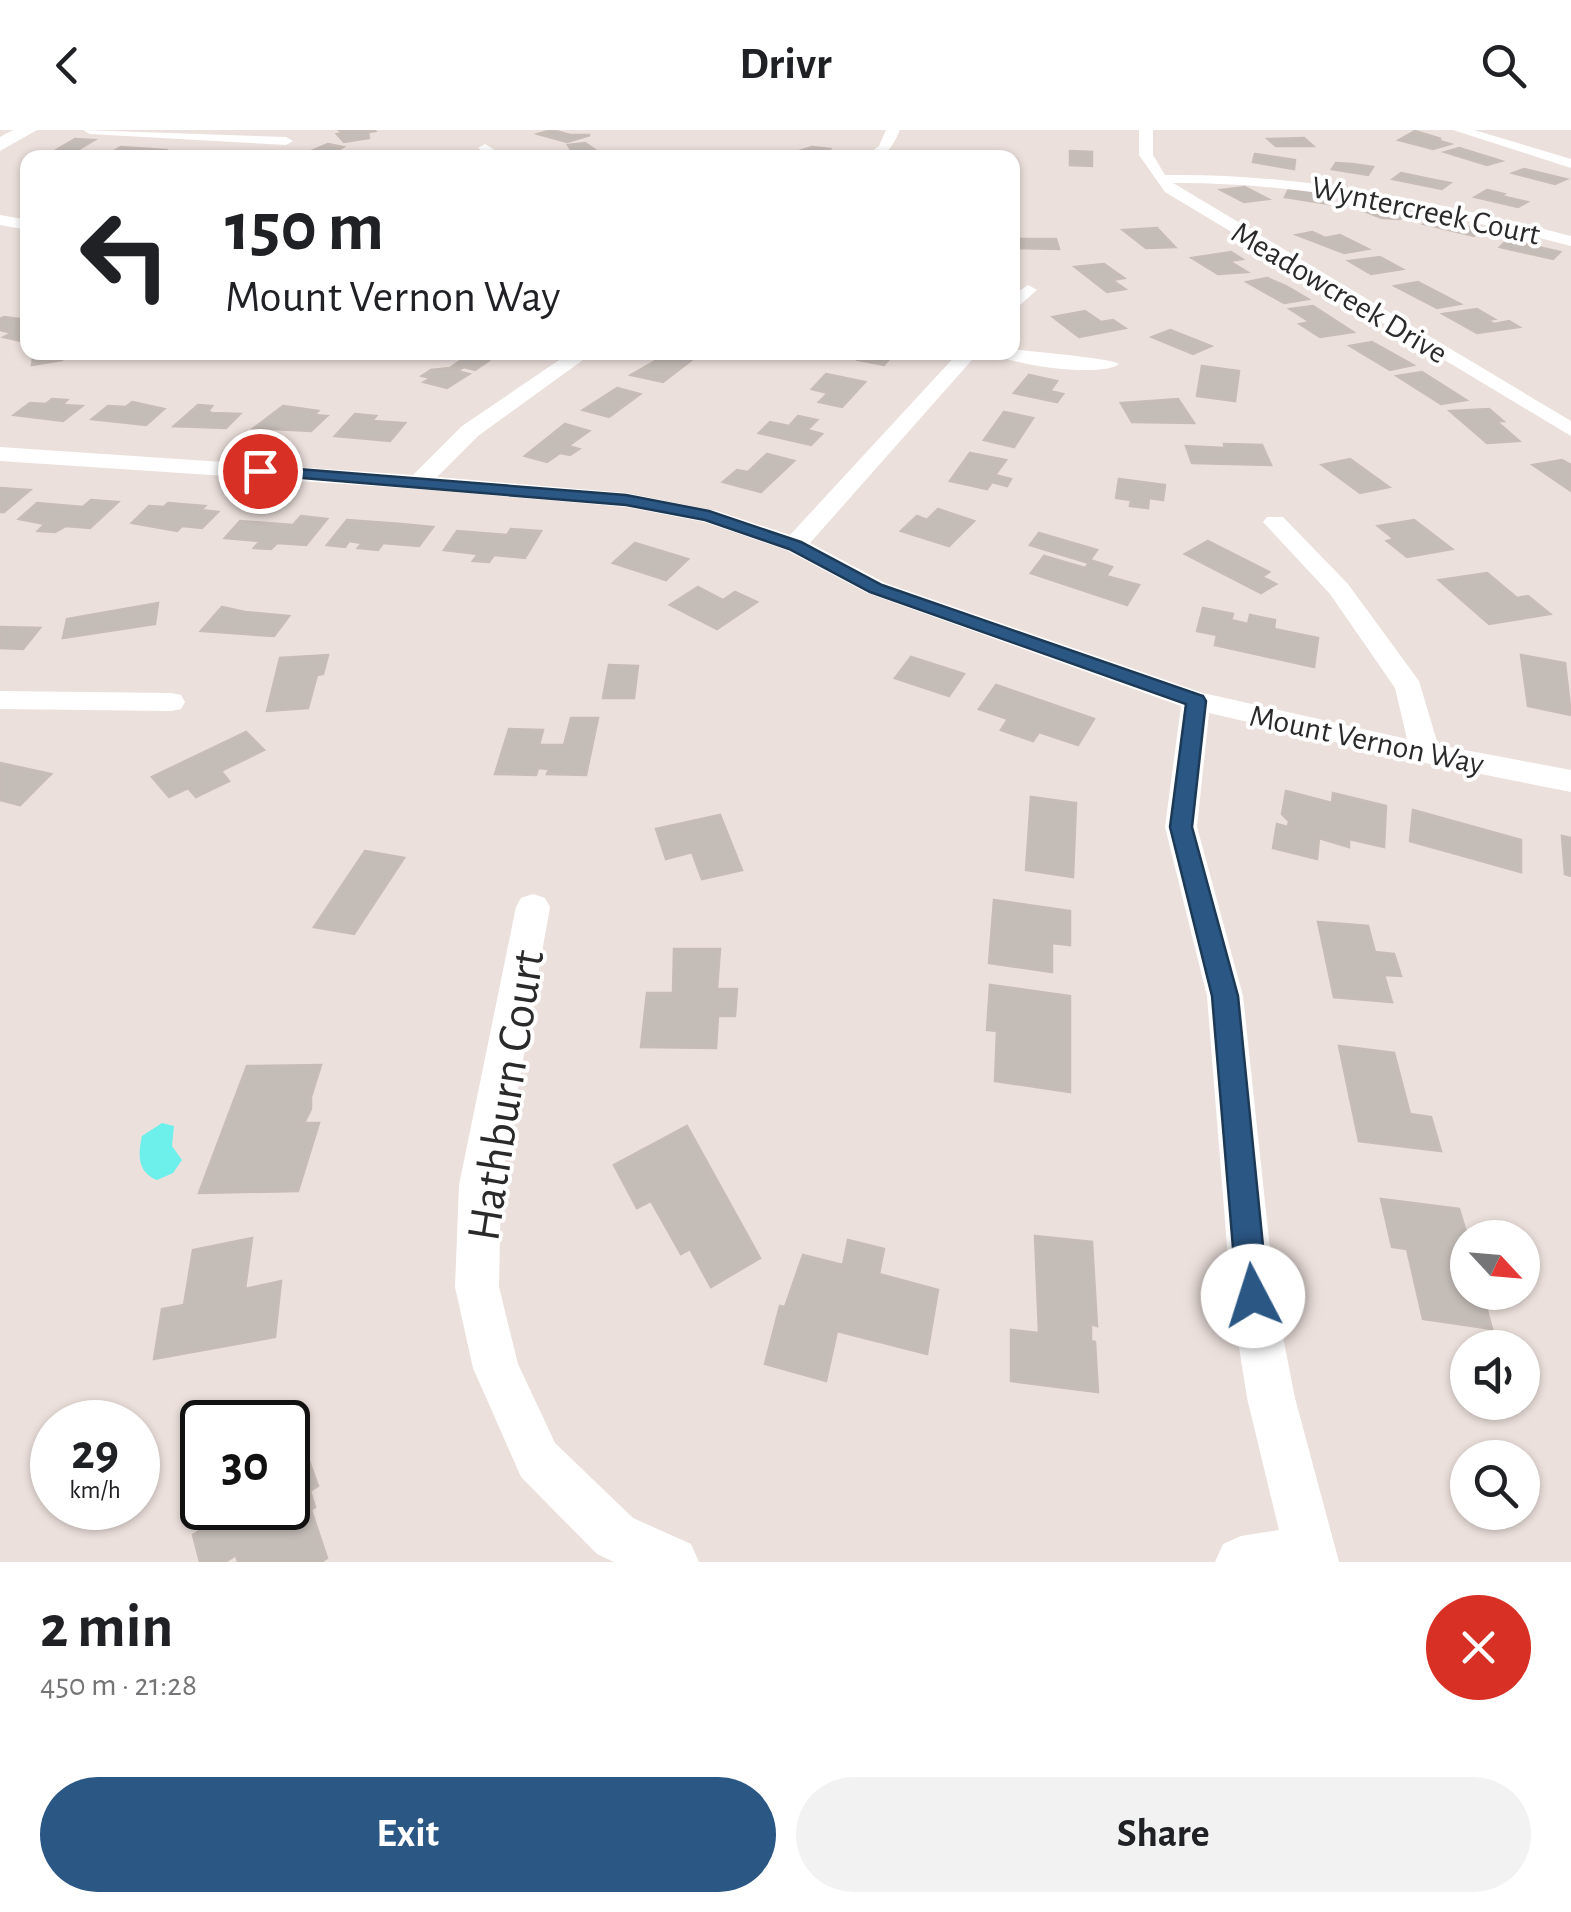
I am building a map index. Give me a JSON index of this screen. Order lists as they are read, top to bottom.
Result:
{
  "streets": {
    "street": [
      "Wyntercreek Court",
      "Meadowcreek Drive",
      "Mount Vernon Way",
      "Hathburn Court"
    ]
  },
  "crossings": [
    ["Wyntercreek Court", "Meadowcreek Drive"]
  ],
  "north": "bottom right",
  "page": {
    "header": "Drivr",
    "turn": ["150 m", "Mount Vernon Way"],
    "speed": "29 km/h",
    "limit": "30",
    "heading": ["2 min", "450 m · 21:28"],
    "buttons": ["Exit", "Share"]
  }
}
